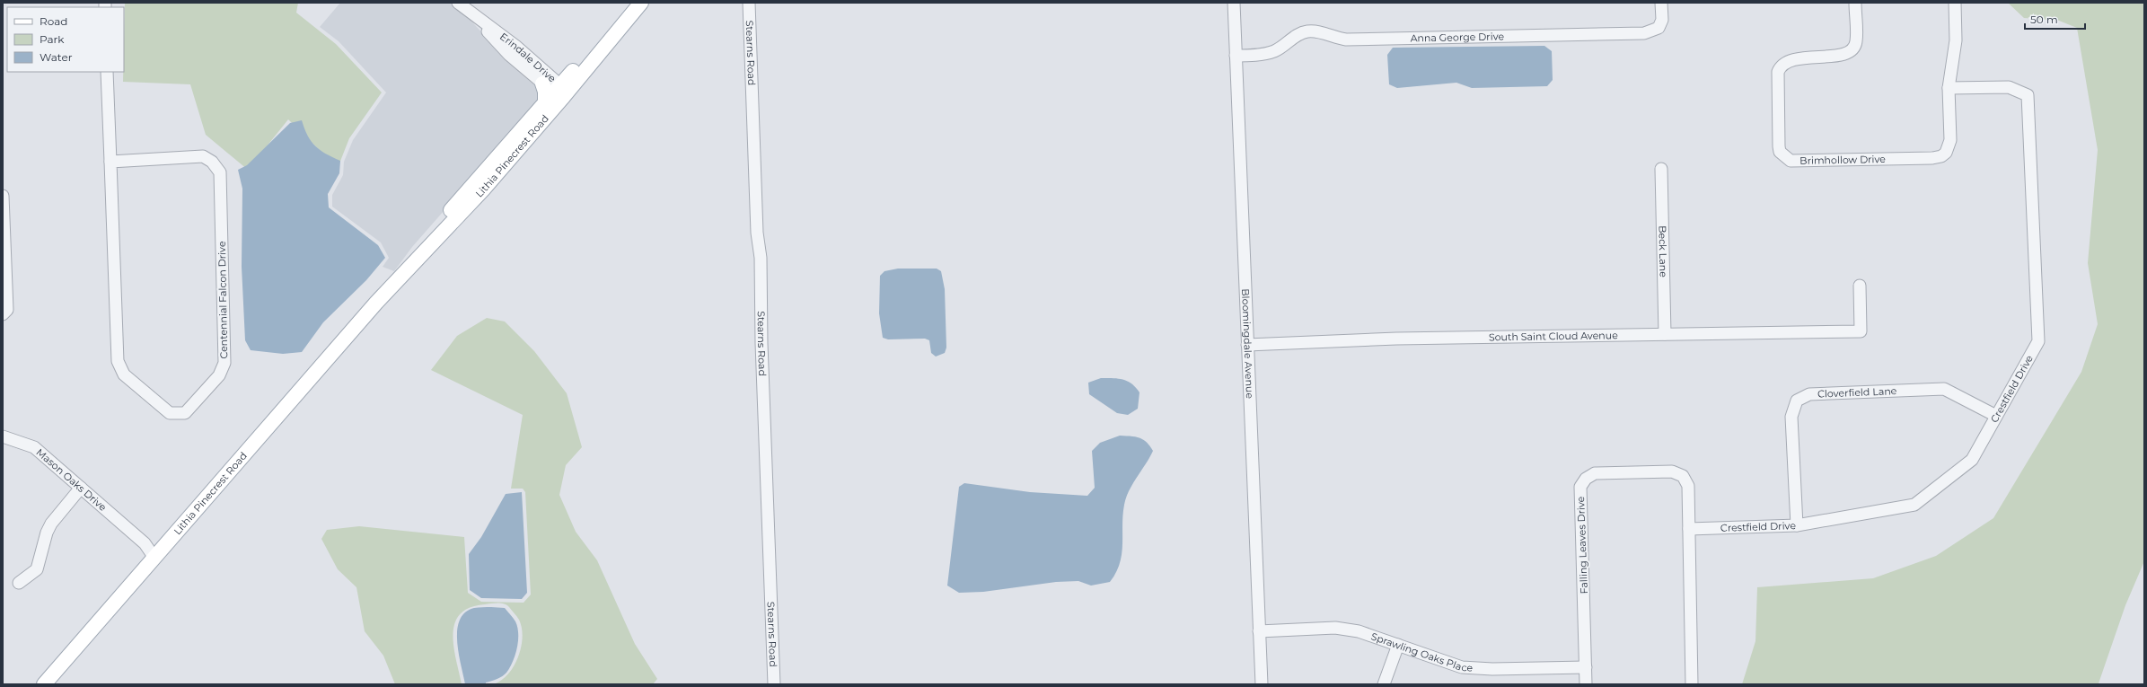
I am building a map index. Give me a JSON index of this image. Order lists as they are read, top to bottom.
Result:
{
  "streets": {
    "main road": ["Lithia Pinecrest Road"],
    "street": [
      "Anna George Drive",
      "Stearns Road",
      "Erindale Drive",
      "Brimhollow Drive",
      "Beck Lane",
      "Centennial Falcon Drive",
      "South Saint Cloud Avenue",
      "Bloomingdale Avenue",
      "Crestfield Drive",
      "Cloverfield Lane",
      "Mason Oaks Drive",
      "Falling Leaves Drive",
      "Sprawling Oaks Place"
    ]
  },
  "crossings": [
    ["Anna George Drive", "Bloomingdale Avenue"],
    ["Erindale Drive", "Lithia Pinecrest Road"],
    ["Lithia Pinecrest Road", "Mason Oaks Drive"],
    ["Brimhollow Drive", "Crestfield Drive"],
    ["Beck Lane", "South Saint Cloud Avenue"],
    ["South Saint Cloud Avenue", "Bloomingdale Avenue"],
    ["Bloomingdale Avenue", "Sprawling Oaks Place"],
    ["Crestfield Drive", "Cloverfield Lane"],
    ["Crestfield Drive", "Falling Leaves Drive"],
    ["Falling Leaves Drive", "Sprawling Oaks Place"]
  ],
  "legend": ["Road", "Park", "Water"],
  "scale_bar": "50 m"
}
